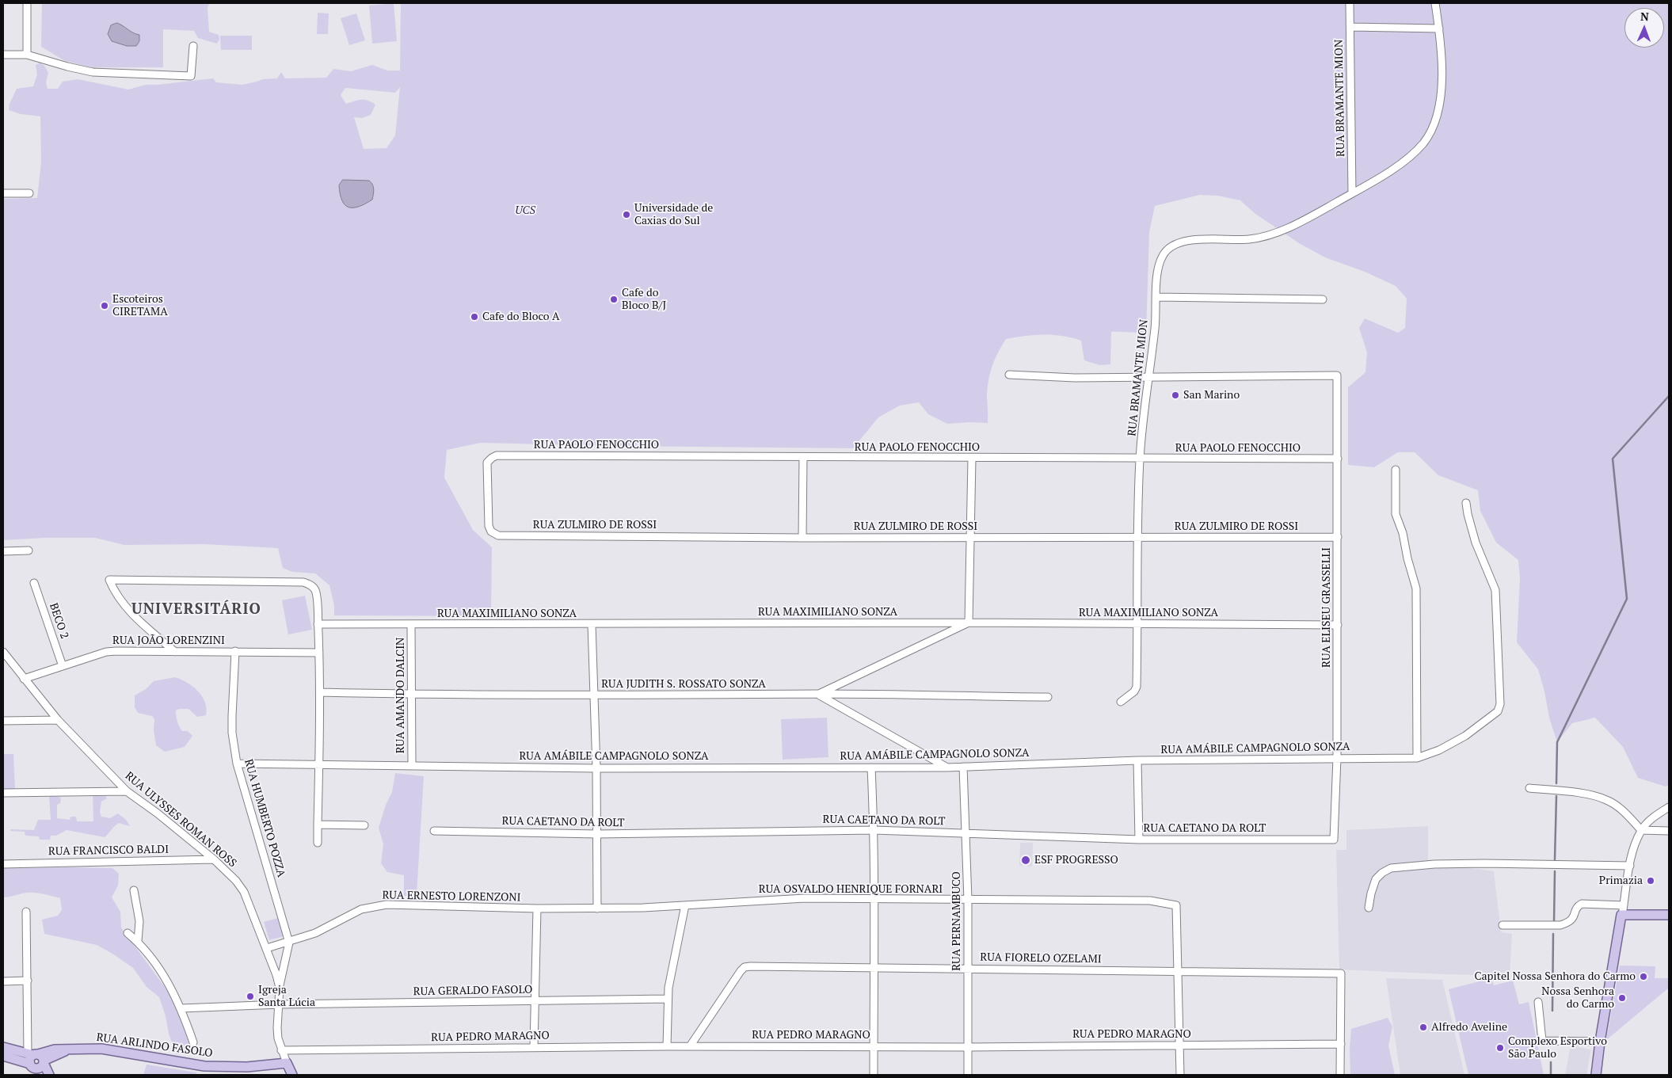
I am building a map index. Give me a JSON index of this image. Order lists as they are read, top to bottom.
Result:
{
  "streets": {
    "main road": ["RUA ARLINDO FASOLO"],
    "street": [
      "RUA BRAMANTE MION",
      "RUA PAOLO FENOCCHIO",
      "RUA ZULMIRO DE ROSSI",
      "RUA ELISEU GRASSELLI",
      "RUA MAXIMILIANO SONZA",
      "BECO 2",
      "RUA JOÃO LORENZINI",
      "RUA JUDITH S. ROSSATO SONZA",
      "RUA AMANDO DALCIN",
      "RUA AMÁBILE CAMPAGNOLO SONZA",
      "RUA HUMBERTO POZZA",
      "RUA ULYSSES ROMAN ROSS",
      "RUA CAETANO DA ROLT",
      "RUA FRANCISCO BALDI",
      "RUA OSVALDO HENRIQUE FORNARI",
      "RUA ERNESTO LORENZONI",
      "RUA PERNAMBUCO",
      "RUA FIORELO OZELAMI",
      "RUA GERALDO FASOLO",
      "RUA PEDRO MARAGNO"
    ]
  },
  "crossings": [
    ["RUA BRAMANTE MION", "RUA PAOLO FENOCCHIO"],
    ["RUA BRAMANTE MION", "RUA ZULMIRO DE ROSSI"],
    ["RUA BRAMANTE MION", "RUA ELISEU GRASSELLI"],
    ["RUA BRAMANTE MION", "RUA MAXIMILIANO SONZA"],
    ["RUA PAOLO FENOCCHIO", "RUA ZULMIRO DE ROSSI"],
    ["RUA PAOLO FENOCCHIO", "RUA ELISEU GRASSELLI"],
    ["RUA ZULMIRO DE ROSSI", "RUA ELISEU GRASSELLI"],
    ["RUA ELISEU GRASSELLI", "RUA MAXIMILIANO SONZA"],
    ["RUA ELISEU GRASSELLI", "RUA AMÁBILE CAMPAGNOLO SONZA"],
    ["RUA ELISEU GRASSELLI", "RUA CAETANO DA ROLT"],
    ["RUA MAXIMILIANO SONZA", "RUA AMANDO DALCIN"],
    ["BECO 2", "RUA JOÃO LORENZINI"],
    ["RUA JOÃO LORENZINI", "RUA HUMBERTO POZZA"],
    ["RUA JOÃO LORENZINI", "RUA ULYSSES ROMAN ROSS"],
    ["RUA JUDITH S. ROSSATO SONZA", "RUA AMANDO DALCIN"],
    ["RUA AMANDO DALCIN", "RUA AMÁBILE CAMPAGNOLO SONZA"],
    ["RUA AMÁBILE CAMPAGNOLO SONZA", "RUA HUMBERTO POZZA"],
    ["RUA AMÁBILE CAMPAGNOLO SONZA", "RUA PERNAMBUCO"],
    ["RUA HUMBERTO POZZA", "RUA ULYSSES ROMAN ROSS"],
    ["RUA HUMBERTO POZZA", "RUA ERNESTO LORENZONI"],
    ["RUA ULYSSES ROMAN ROSS", "RUA FRANCISCO BALDI"],
    ["RUA ULYSSES ROMAN ROSS", "RUA ERNESTO LORENZONI"],
    ["RUA CAETANO DA ROLT", "RUA PERNAMBUCO"],
    ["RUA OSVALDO HENRIQUE FORNARI", "RUA ERNESTO LORENZONI"],
    ["RUA OSVALDO HENRIQUE FORNARI", "RUA PERNAMBUCO"],
    ["RUA OSVALDO HENRIQUE FORNARI", "RUA FIORELO OZELAMI"],
    ["RUA PERNAMBUCO", "RUA FIORELO OZELAMI"],
    ["RUA PERNAMBUCO", "RUA PEDRO MARAGNO"],
    ["RUA FIORELO OZELAMI", "RUA PEDRO MARAGNO"]
  ],
  "districts": ["UNIVERSITÁRIO"],
  "parks": ["UCS"],
  "places": [
    "Universidade de Caxias do Sul",
    "Cafe do Bloco B/J",
    "Escoteiros CIRETAMA",
    "Cafe do Bloco A",
    "San Marino",
    "ESF PROGRESSO",
    "Primazia",
    "Capitel Nossa Senhora do Carmo",
    "Igreja Santa Lúcia",
    "Nossa Senhora do Carmo",
    "Alfredo Aveline",
    "Complexo Esportivo São Paulo"
  ],
  "north": "top"
}
